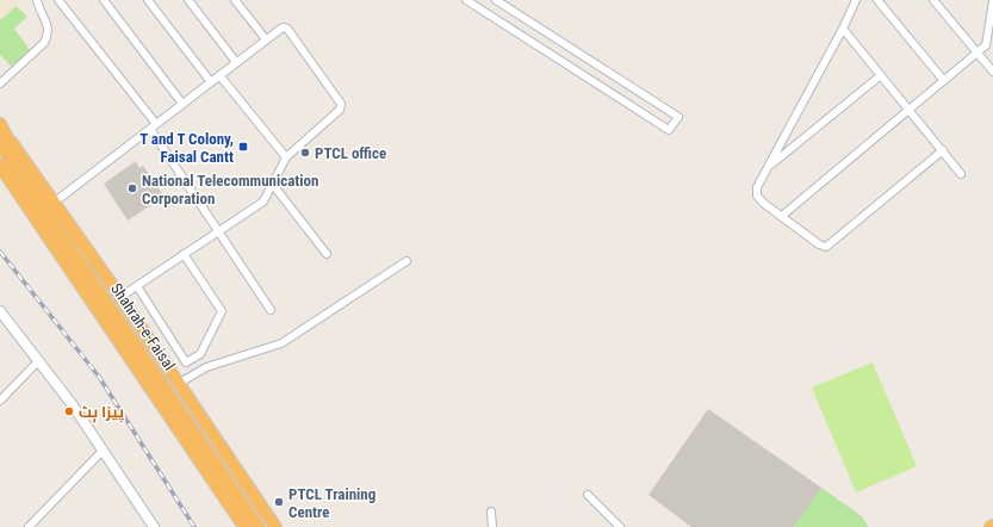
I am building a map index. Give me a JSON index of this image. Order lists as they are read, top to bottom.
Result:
{
  "streets": {
    "highway": ["Shahrah-e-Faisal"]
  },
  "places": {
    "transit": ["T and T Colony, Faisal Cantt"],
    "other": [
      "PTCL office",
      "National Telecommunication Corporation",
      "پیزا ہٹ",
      "PTCL Training Centre"
    ]
  }
}
